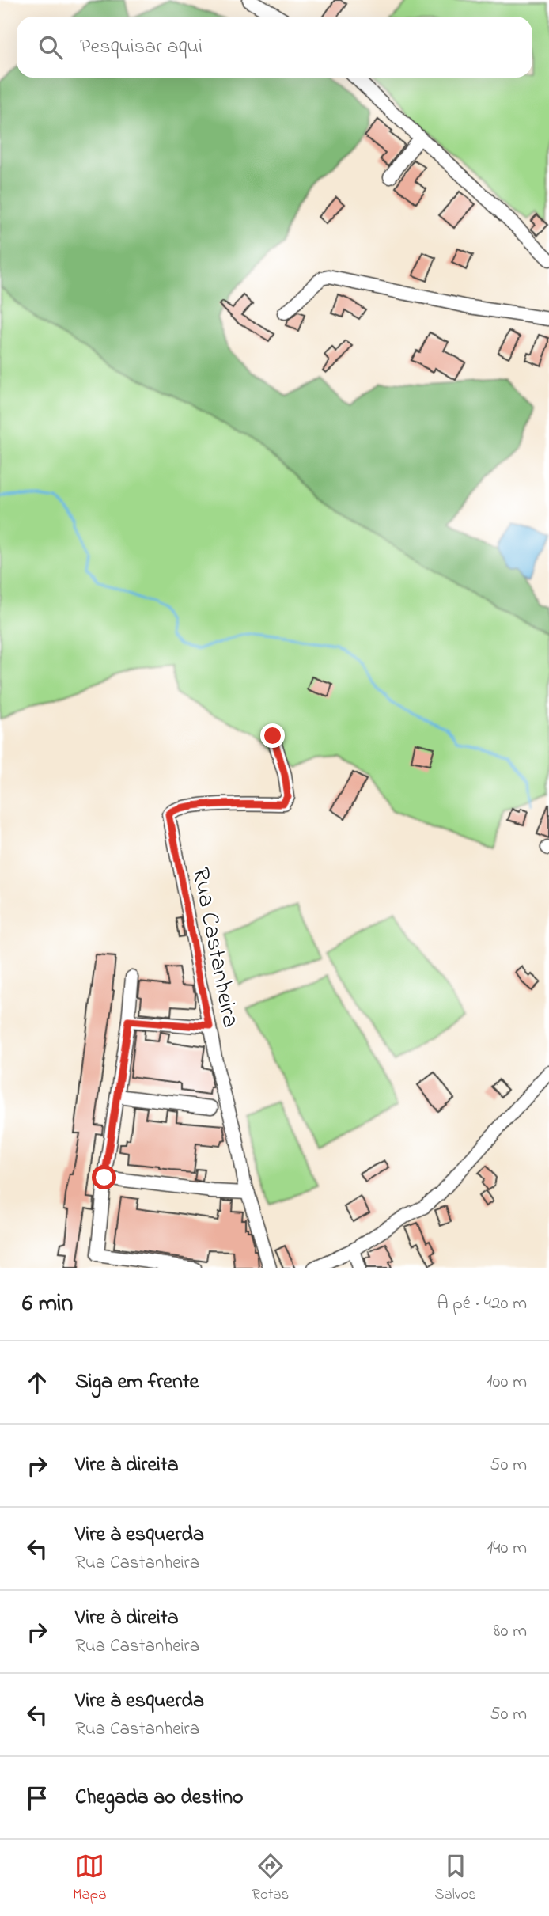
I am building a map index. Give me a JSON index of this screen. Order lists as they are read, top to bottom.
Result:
{
  "streets": {
    "street": ["Rua Castanheira"]
  },
  "page": {
    "search": "Pesquisar aqui",
    "heading": ["6 min", "A pé · 420 m"],
    "list": [
      ["Siga em frente", "100 m"],
      ["Vire à direita", "50 m"],
      ["Vire à esquerda", "Rua Castanheira", "140 m"],
      ["Vire à direita", "Rua Castanheira", "80 m"],
      ["Vire à esquerda", "Rua Castanheira", "50 m"],
      "Chegada ao destino"
    ],
    "nav": ["Mapa", "Rotas", "Salvos"]
  }
}
